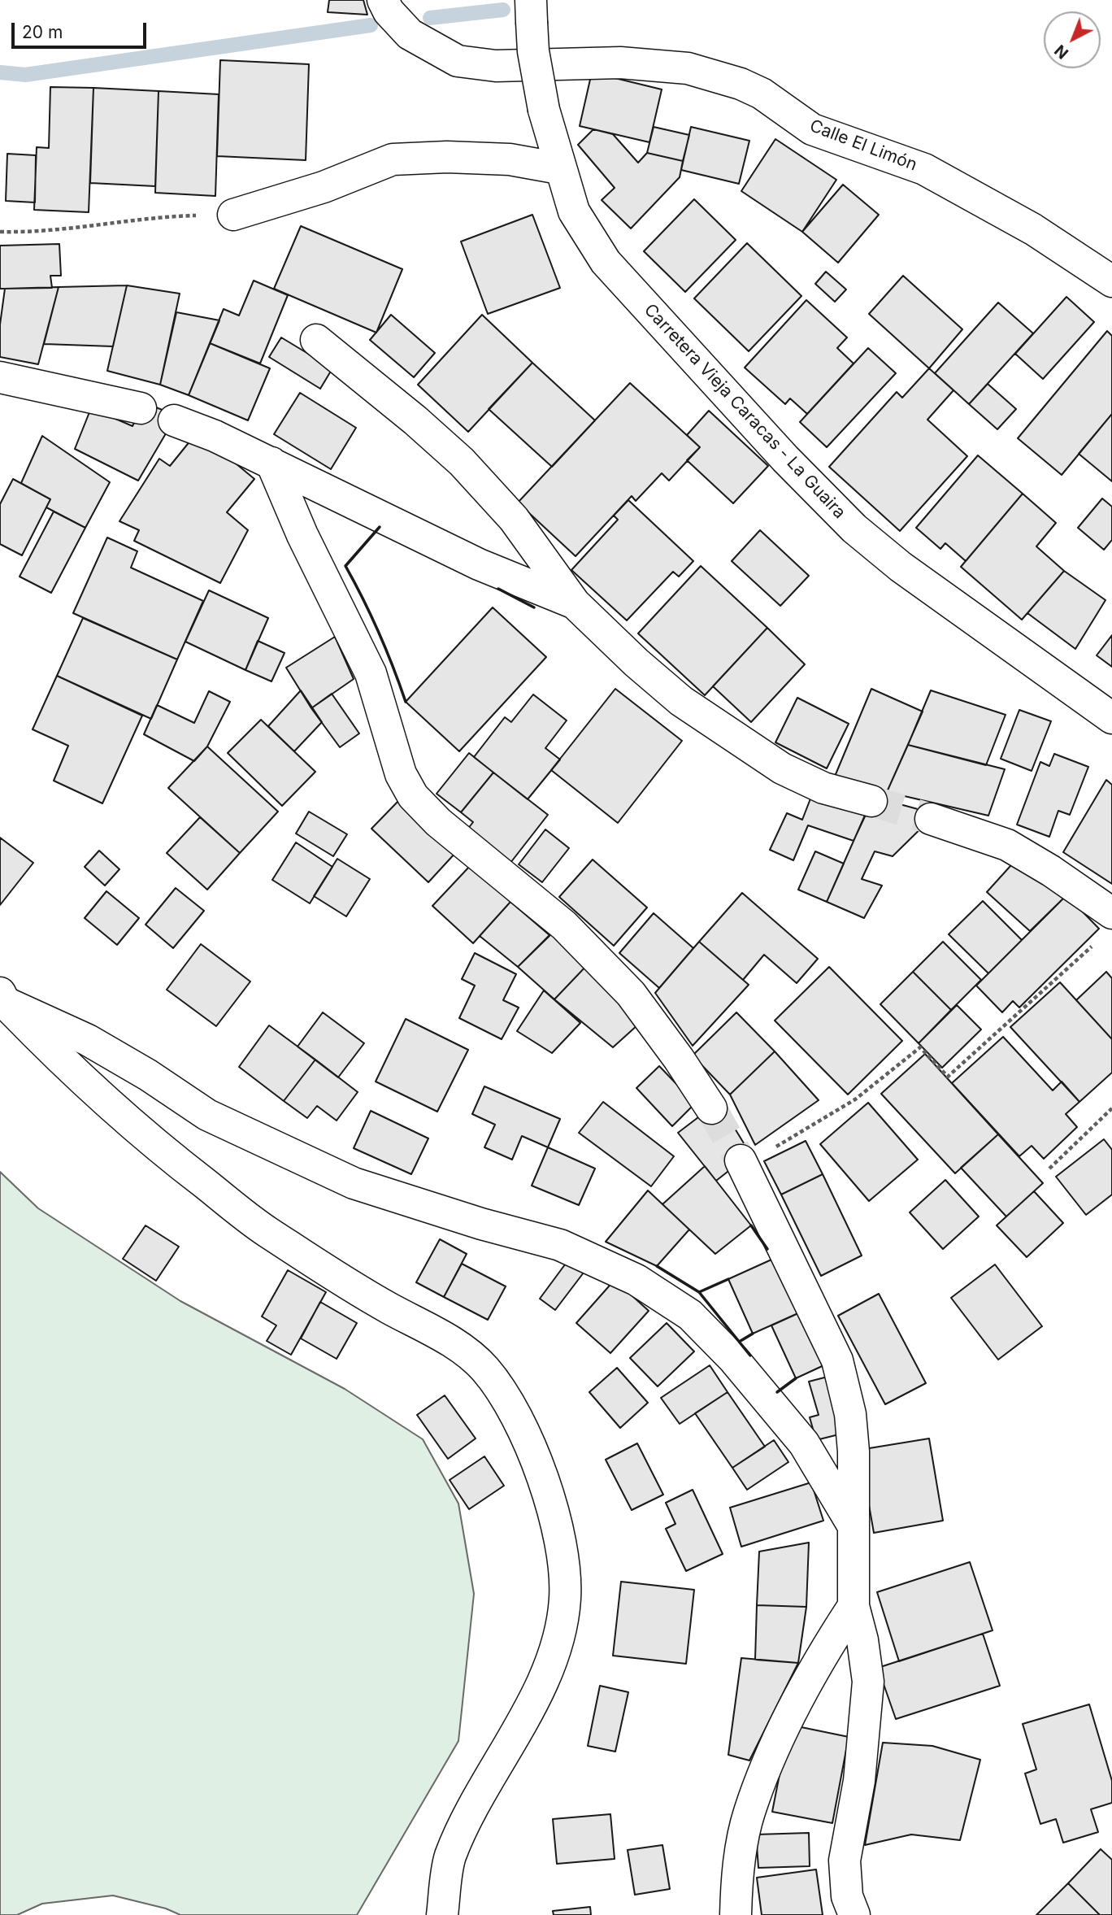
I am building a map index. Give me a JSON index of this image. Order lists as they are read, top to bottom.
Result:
{
  "streets": {
    "street": ["Calle El Limón", "Carretera Vieja Caracas - La Guaira"]
  },
  "scale_bar": "20 m",
  "north": "bottom left"
}
